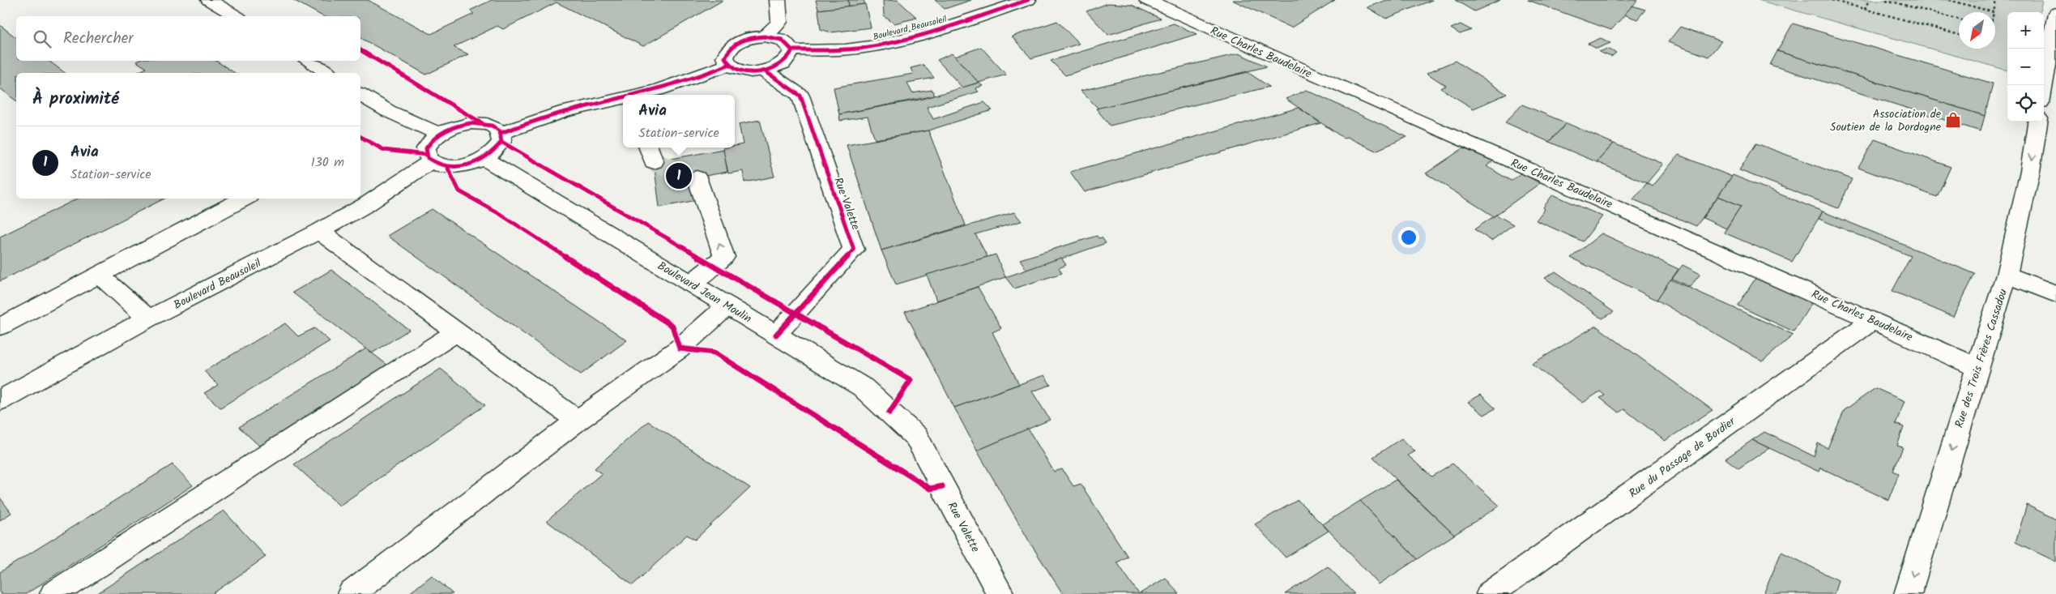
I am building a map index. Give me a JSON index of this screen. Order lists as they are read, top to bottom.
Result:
{
  "streets": {
    "street": [
      "Boulevard Beausoleil",
      "Rue Charles Baudelaire",
      "Rue Valette",
      "Boulevard Jean Moulin",
      "Rue des Trois Frères Cassadou",
      "Rue du Passage de Bordier"
    ]
  },
  "crossings": [
    ["Rue Charles Baudelaire", "Rue des Trois Frères Cassadou"],
    ["Rue Charles Baudelaire", "Rue du Passage de Bordier"],
    ["Rue Valette", "Boulevard Jean Moulin"]
  ],
  "one_way": ["Rue des Trois Frères Cassadou"],
  "places": {
    "shop": ["Association de Soutien de la Dordogne"]
  },
  "north": "bottom left",
  "page": {
    "map_buttons": ["+", "−"],
    "search": "Rechercher",
    "heading": "À proximité",
    "popup": ["Avia", "Station-service"],
    "list": [
      {
        "mark": "1",
        "name": "Avia",
        "note": "Station-service",
        "value": "130 m"
      }
    ],
    "pins": "1"
  }
}
